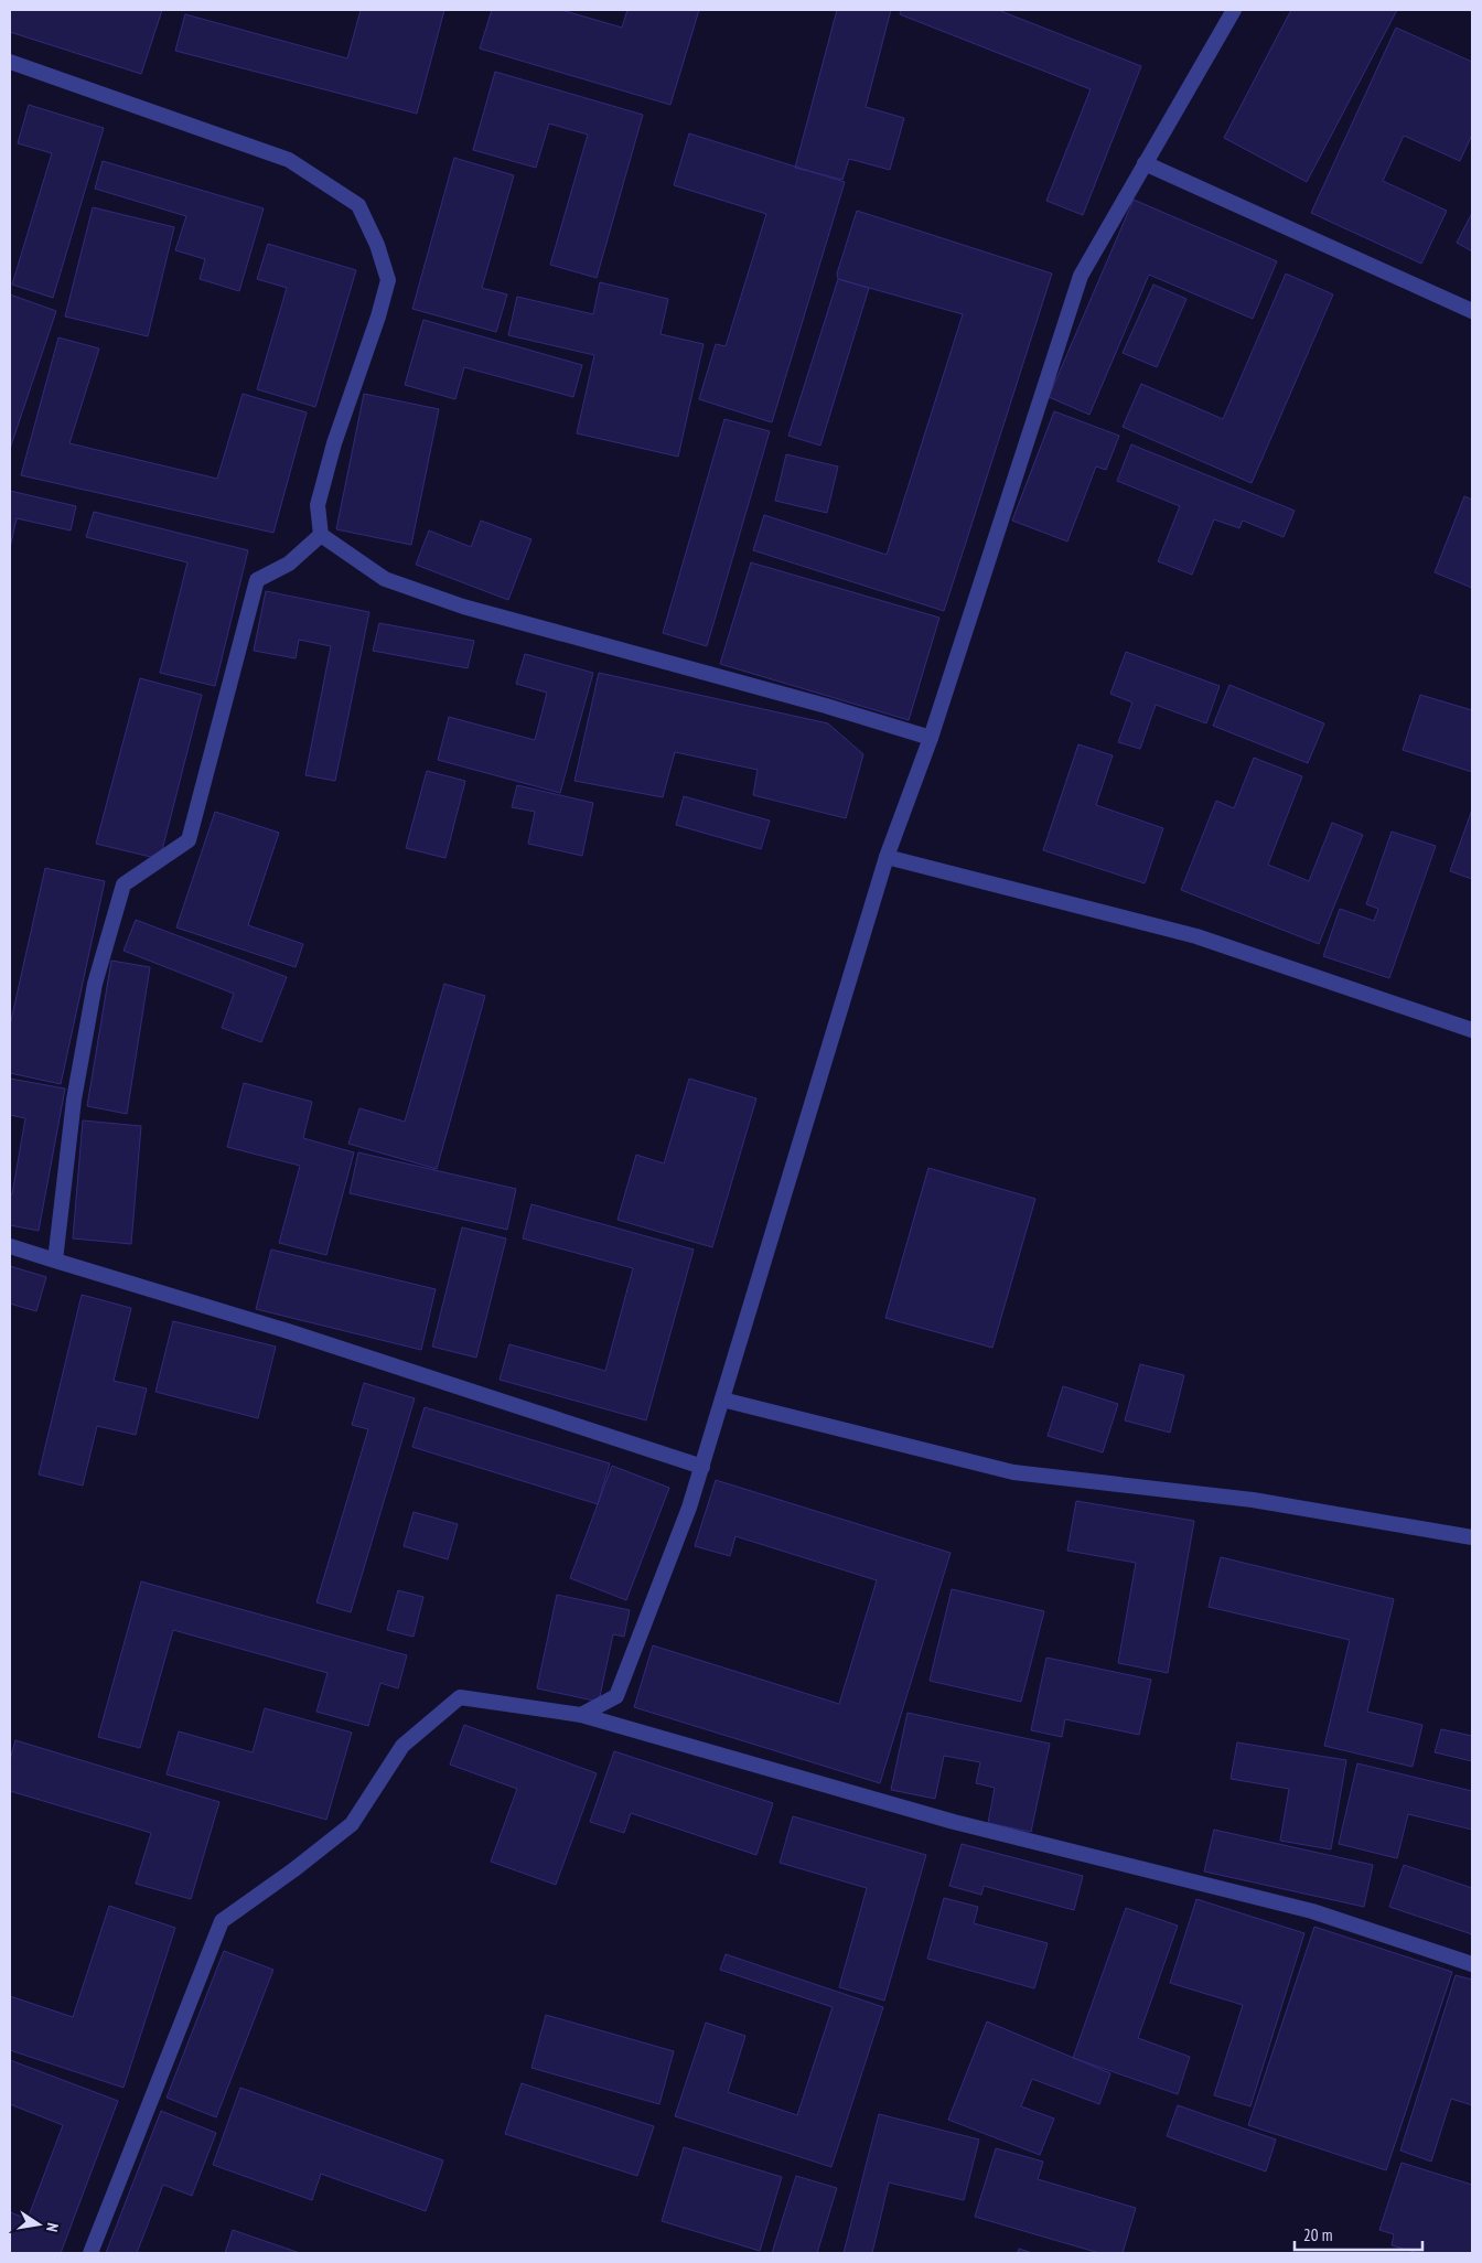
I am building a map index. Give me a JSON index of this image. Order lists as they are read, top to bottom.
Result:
{
  "scale_bar": "20 m",
  "north": "right"
}
